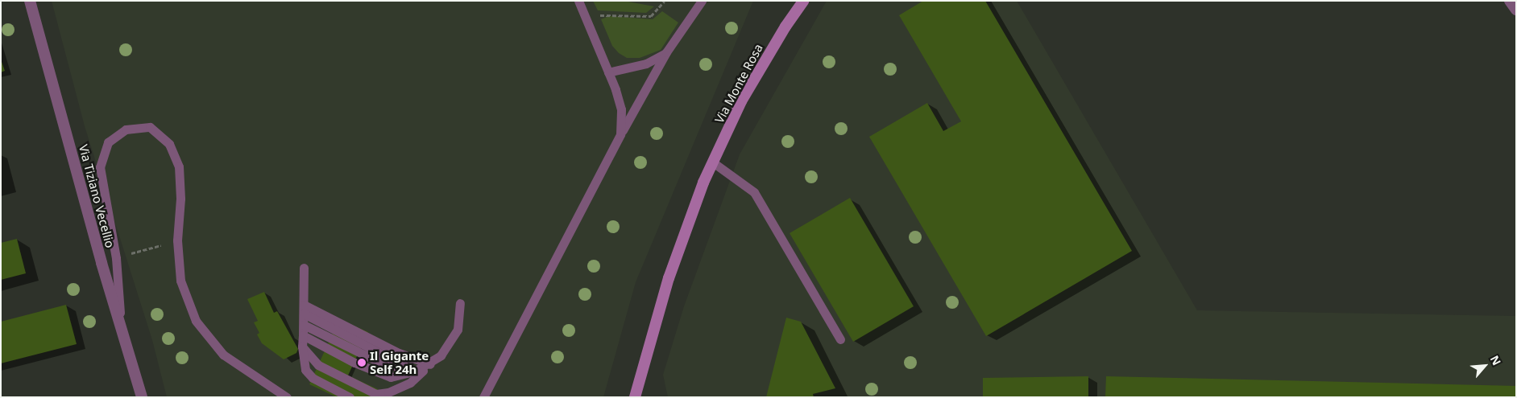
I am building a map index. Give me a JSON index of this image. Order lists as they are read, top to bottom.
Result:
{
  "streets": {
    "main road": ["Via Monte Rosa"],
    "street": ["Via Tiziano Vecellio"]
  },
  "places": ["Il Gigante Self 24h"],
  "north": "top right"
}
